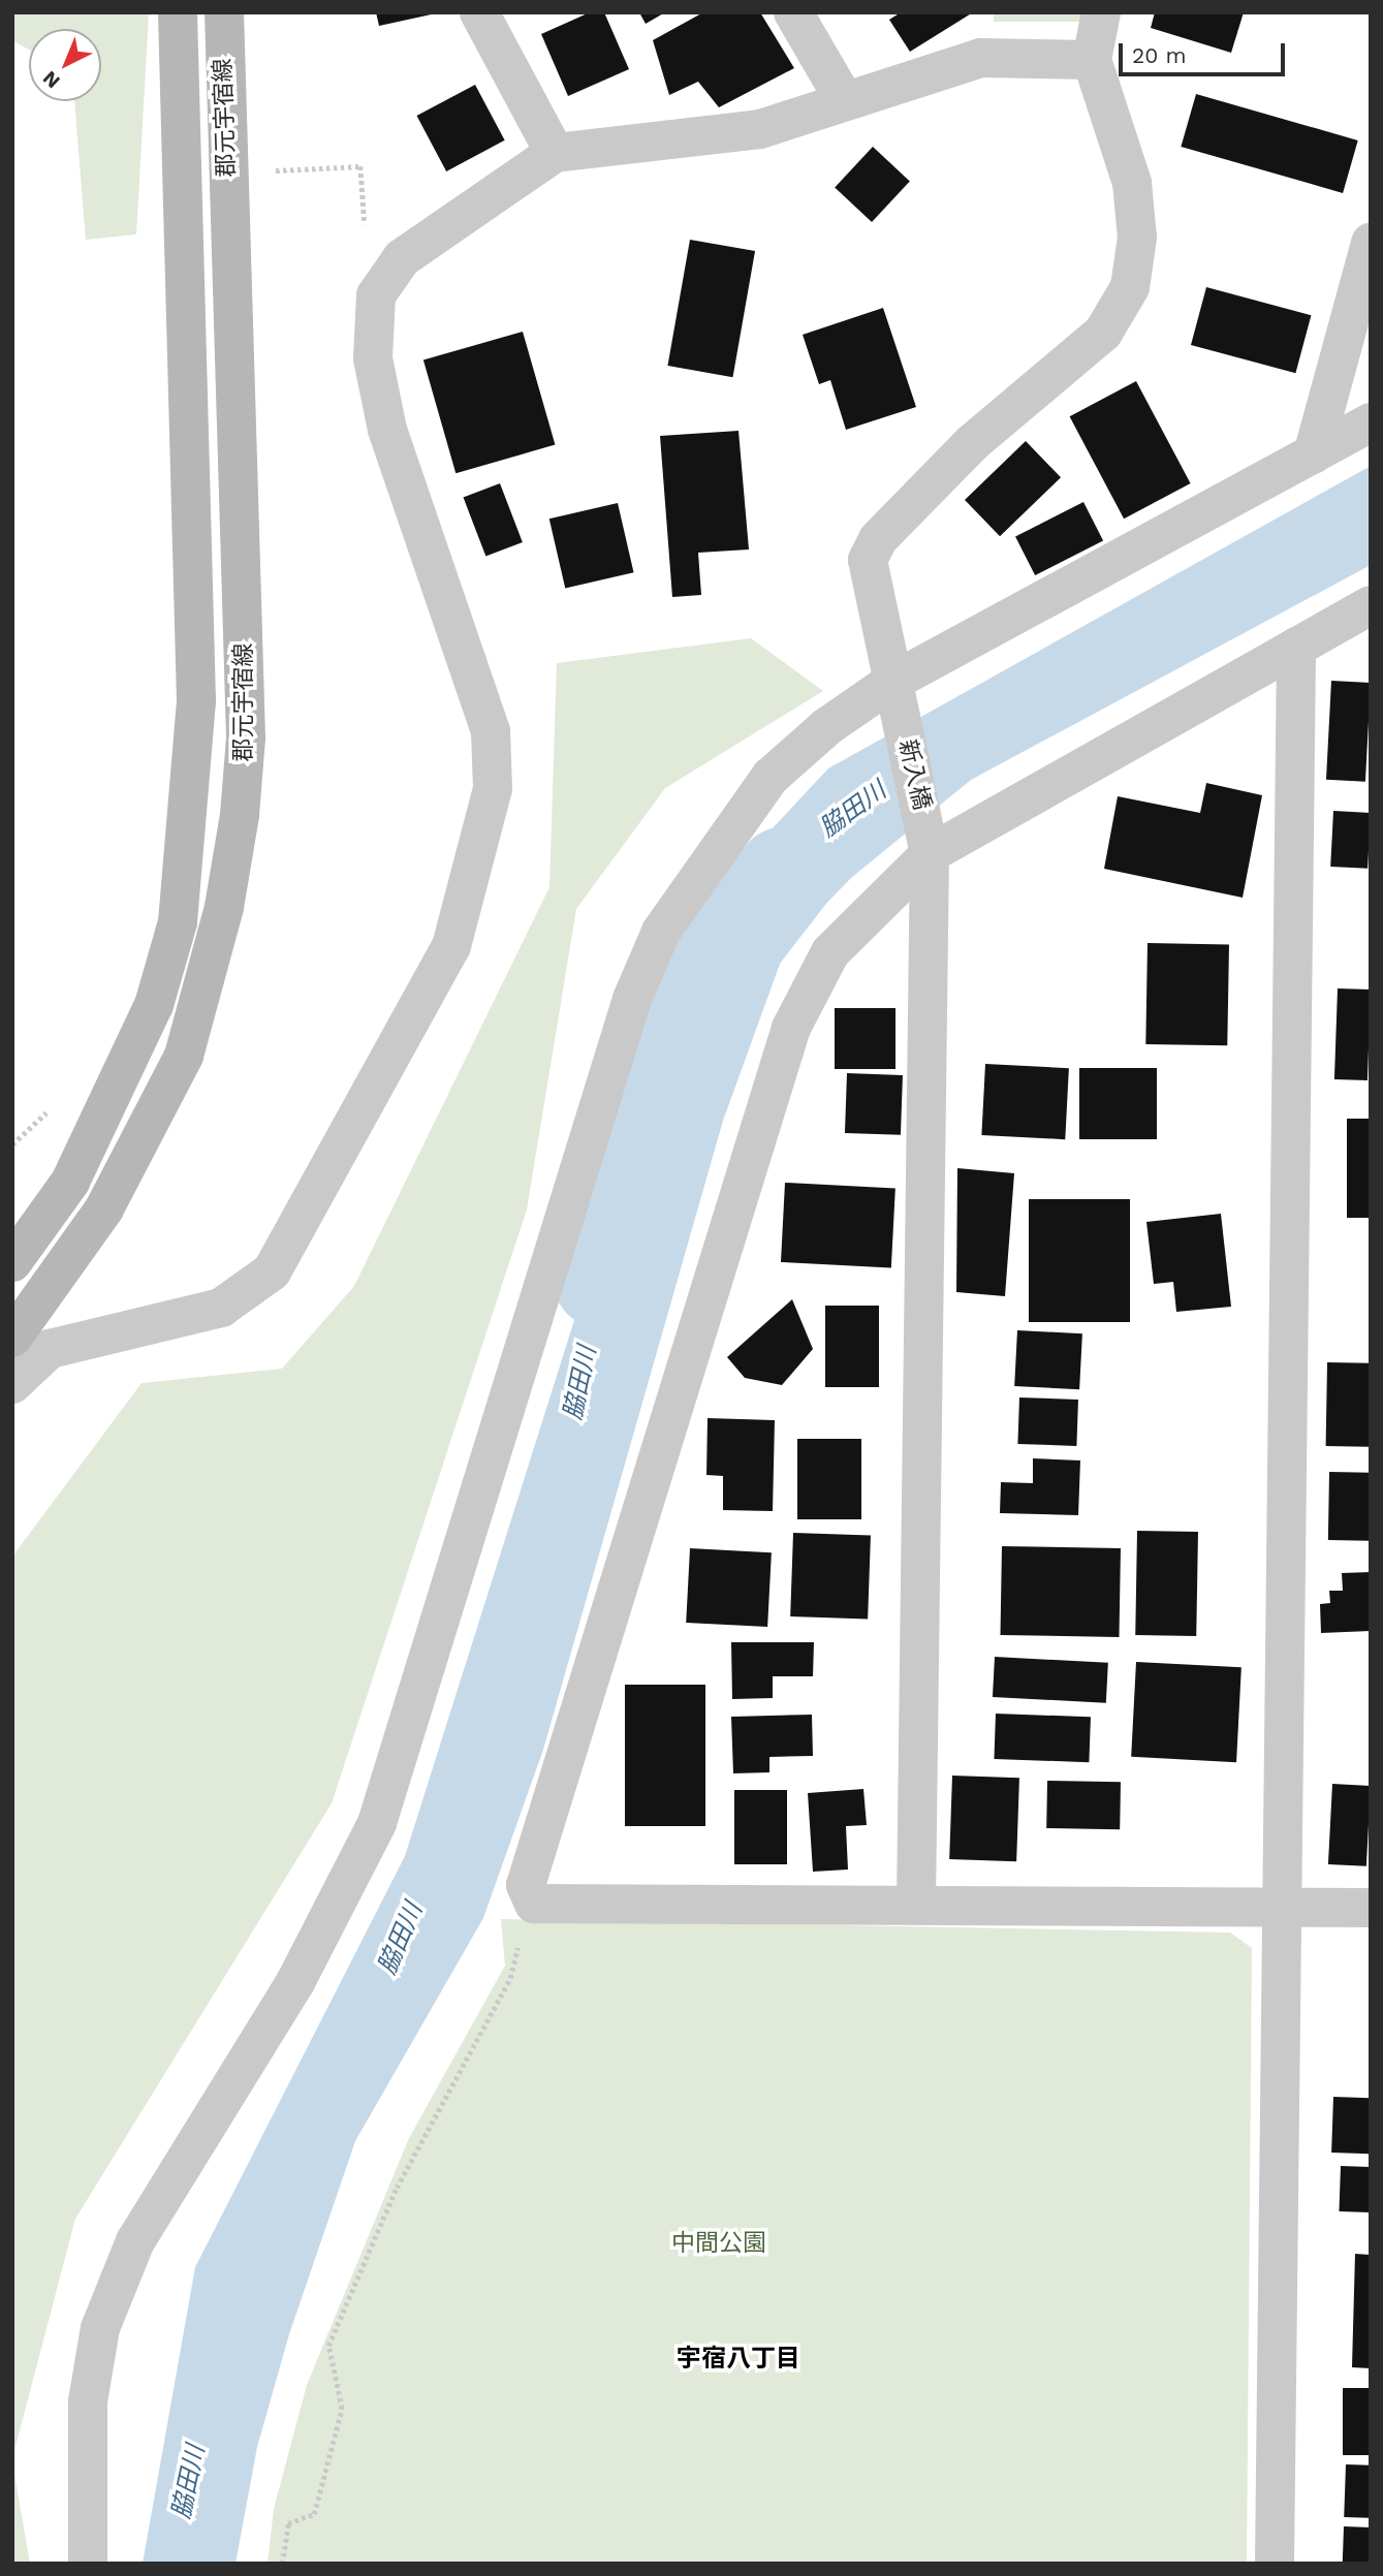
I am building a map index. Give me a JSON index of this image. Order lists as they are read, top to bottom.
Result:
{
  "streets": {
    "street": ["郡元宇宿線", "新入橋"]
  },
  "districts": ["宇宿八丁目"],
  "water": ["脇田川"],
  "parks": ["中間公園"],
  "scale_bar": "20 m",
  "north": "bottom left"
}
